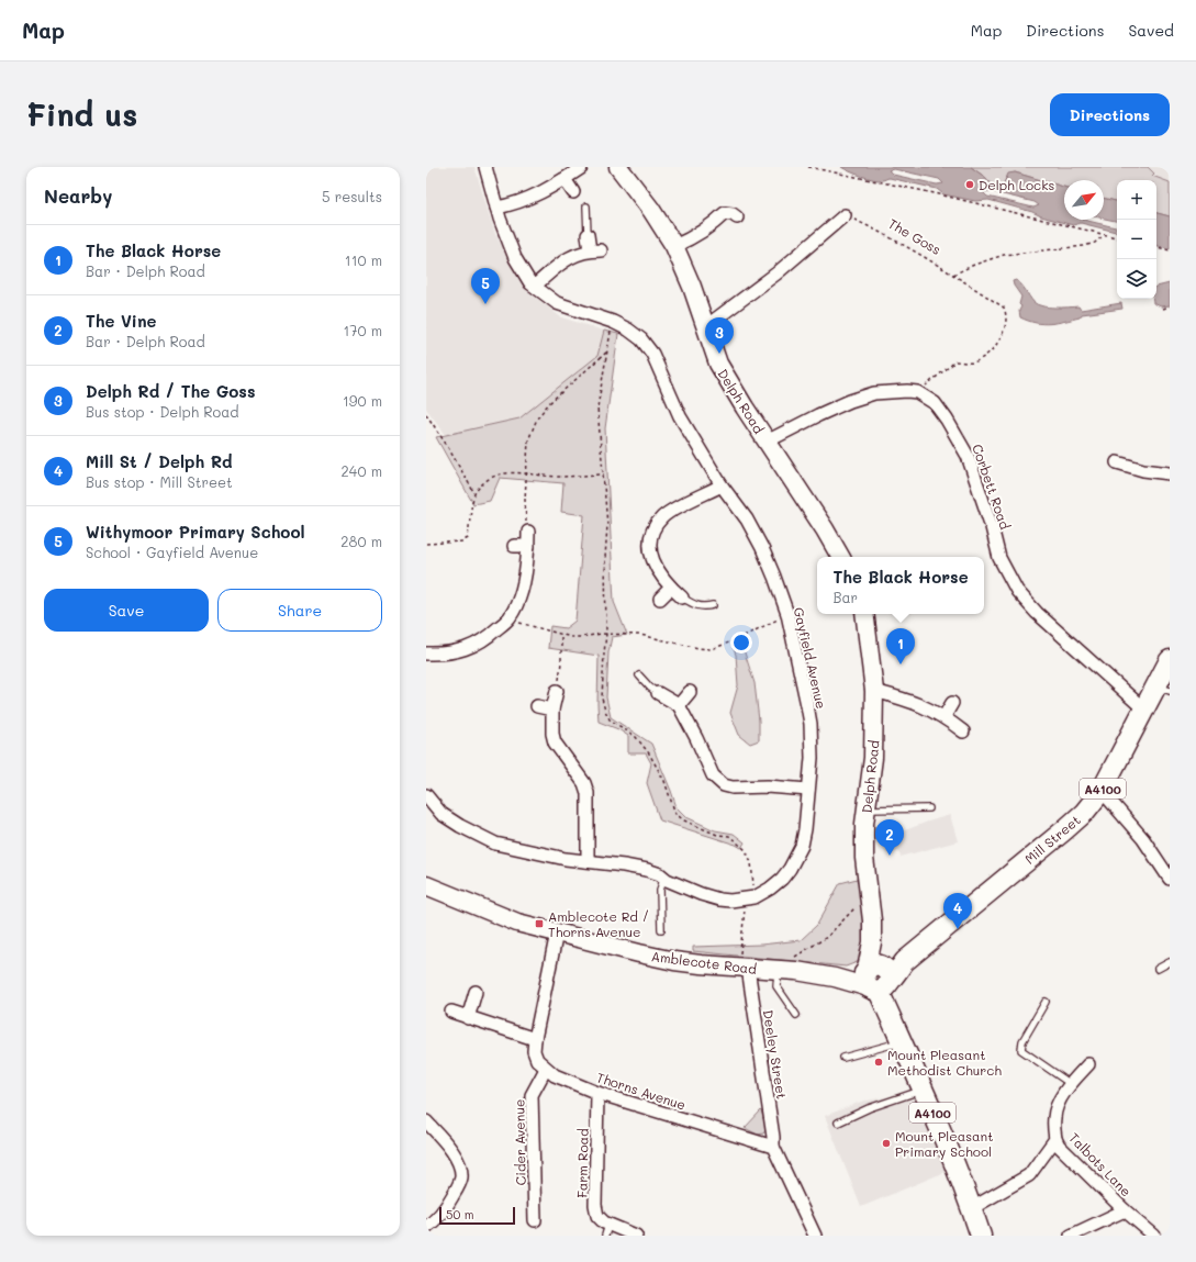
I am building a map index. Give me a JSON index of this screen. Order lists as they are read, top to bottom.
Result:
{
  "streets": {
    "main road": [
      "Delph Road",
      "A4100",
      "Mill Street",
      "Amblecote Road"
    ],
    "street": [
      "Corbett Road",
      "Gayfield Avenue",
      "Deeley Street",
      "Thorns Avenue",
      "Cider Avenue",
      "Farm Road",
      "Talbots Lane"
    ],
    "path": ["The Goss"]
  },
  "crossings": [
    ["The Goss", "Corbett Road"],
    ["Delph Road", "A4100"],
    ["Delph Road", "Mill Street"],
    ["Delph Road", "Amblecote Road"],
    ["Corbett Road", "Mill Street"],
    ["A4100", "Mill Street"],
    ["A4100", "Amblecote Road"],
    ["A4100", "Talbots Lane"],
    ["Mill Street", "Amblecote Road"],
    ["Amblecote Road", "Deeley Street"],
    ["Amblecote Road", "Thorns Avenue"],
    ["Deeley Street", "Thorns Avenue"],
    ["Thorns Avenue", "Cider Avenue"],
    ["Thorns Avenue", "Farm Road"]
  ],
  "places": {
    "other": ["Delph Locks", "Mount Pleasant Methodist Church", "Mount Pleasant Primary School"],
    "transit": ["Amblecote Rd / Thorns Avenue"]
  },
  "scale_bar": "50 m",
  "north": "top right",
  "page": {
    "header": "Map",
    "nav": ["Map", "Directions", "Saved"],
    "buttons": [
      "Directions",
      ["Save", "Share"]
    ],
    "title": "Find us",
    "heading": ["Nearby", "5 results"],
    "map_buttons": ["+", "−"],
    "list": [
      {
        "mark": "1",
        "name": "The Black Horse",
        "note": "Bar · Delph Road",
        "value": "110 m"
      },
      {
        "mark": "2",
        "name": "The Vine",
        "note": "Bar · Delph Road",
        "value": "170 m"
      },
      {
        "mark": "3",
        "name": "Delph Rd / The Goss",
        "note": "Bus stop · Delph Road",
        "value": "190 m"
      },
      {
        "mark": "4",
        "name": "Mill St / Delph Rd",
        "note": "Bus stop · Mill Street",
        "value": "240 m"
      },
      {
        "mark": "5",
        "name": "Withymoor Primary School",
        "note": "School · Gayfield Avenue",
        "value": "280 m"
      }
    ],
    "pins": [
      "5",
      "3",
      "1",
      "2",
      "4"
    ],
    "popup": ["The Black Horse", "Bar"],
    "scale": "50 m"
  }
}
